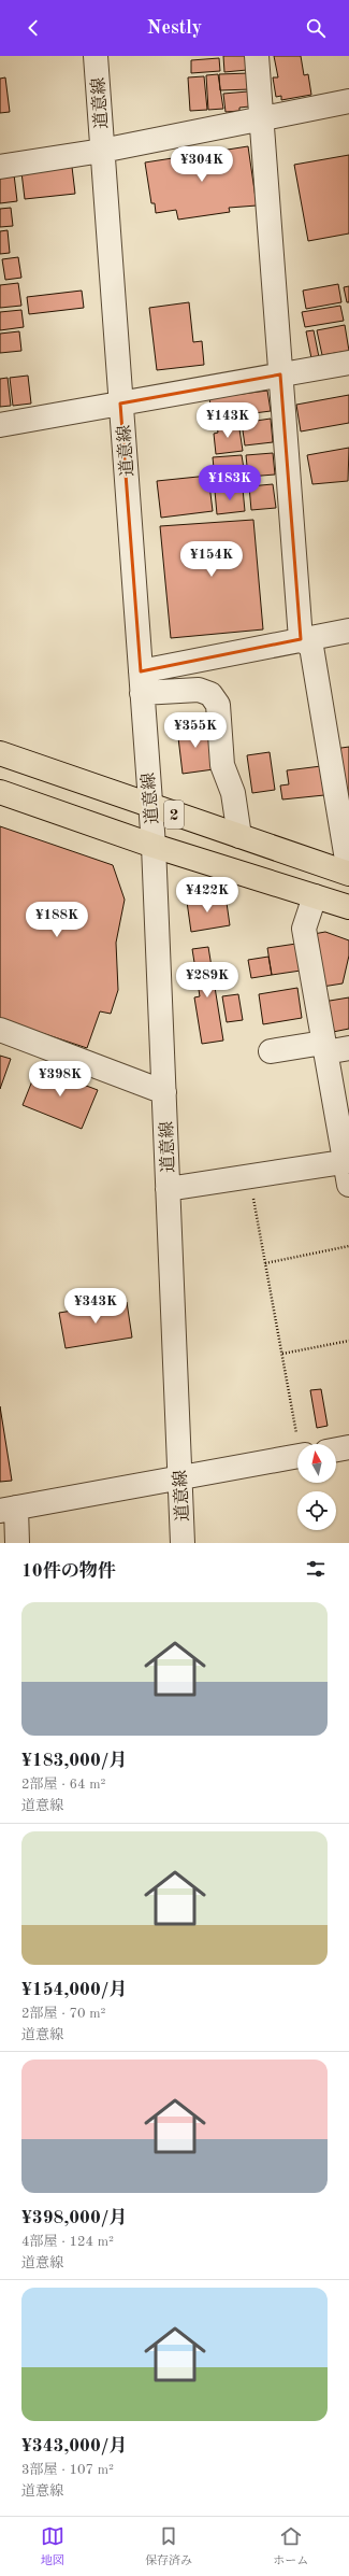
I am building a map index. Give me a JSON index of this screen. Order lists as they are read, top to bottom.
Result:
{
  "streets": {
    "highway": ["2"],
    "street": ["道意線"]
  },
  "crossings": [
    ["道意線", "2"]
  ],
  "north": "top",
  "page": {
    "header": "Nestly",
    "price": [
      "¥304K",
      "¥143K",
      "¥183K",
      "¥154K",
      "¥355K",
      "¥422K",
      "¥188K",
      "¥289K",
      "¥398K",
      "¥343K"
    ],
    "heading": "10件の物件",
    "list": [
      {
        "name": "¥183,000/月",
        "note": "2部屋 · 64 m² · 道意線"
      },
      {
        "name": "¥154,000/月",
        "note": "2部屋 · 70 m² · 道意線"
      },
      {
        "name": "¥398,000/月",
        "note": "4部屋 · 124 m² · 道意線"
      },
      {
        "name": "¥343,000/月",
        "note": "3部屋 · 107 m² · 道意線"
      }
    ],
    "tabs": ["地図", "保存済み", "ホーム"]
  }
}
